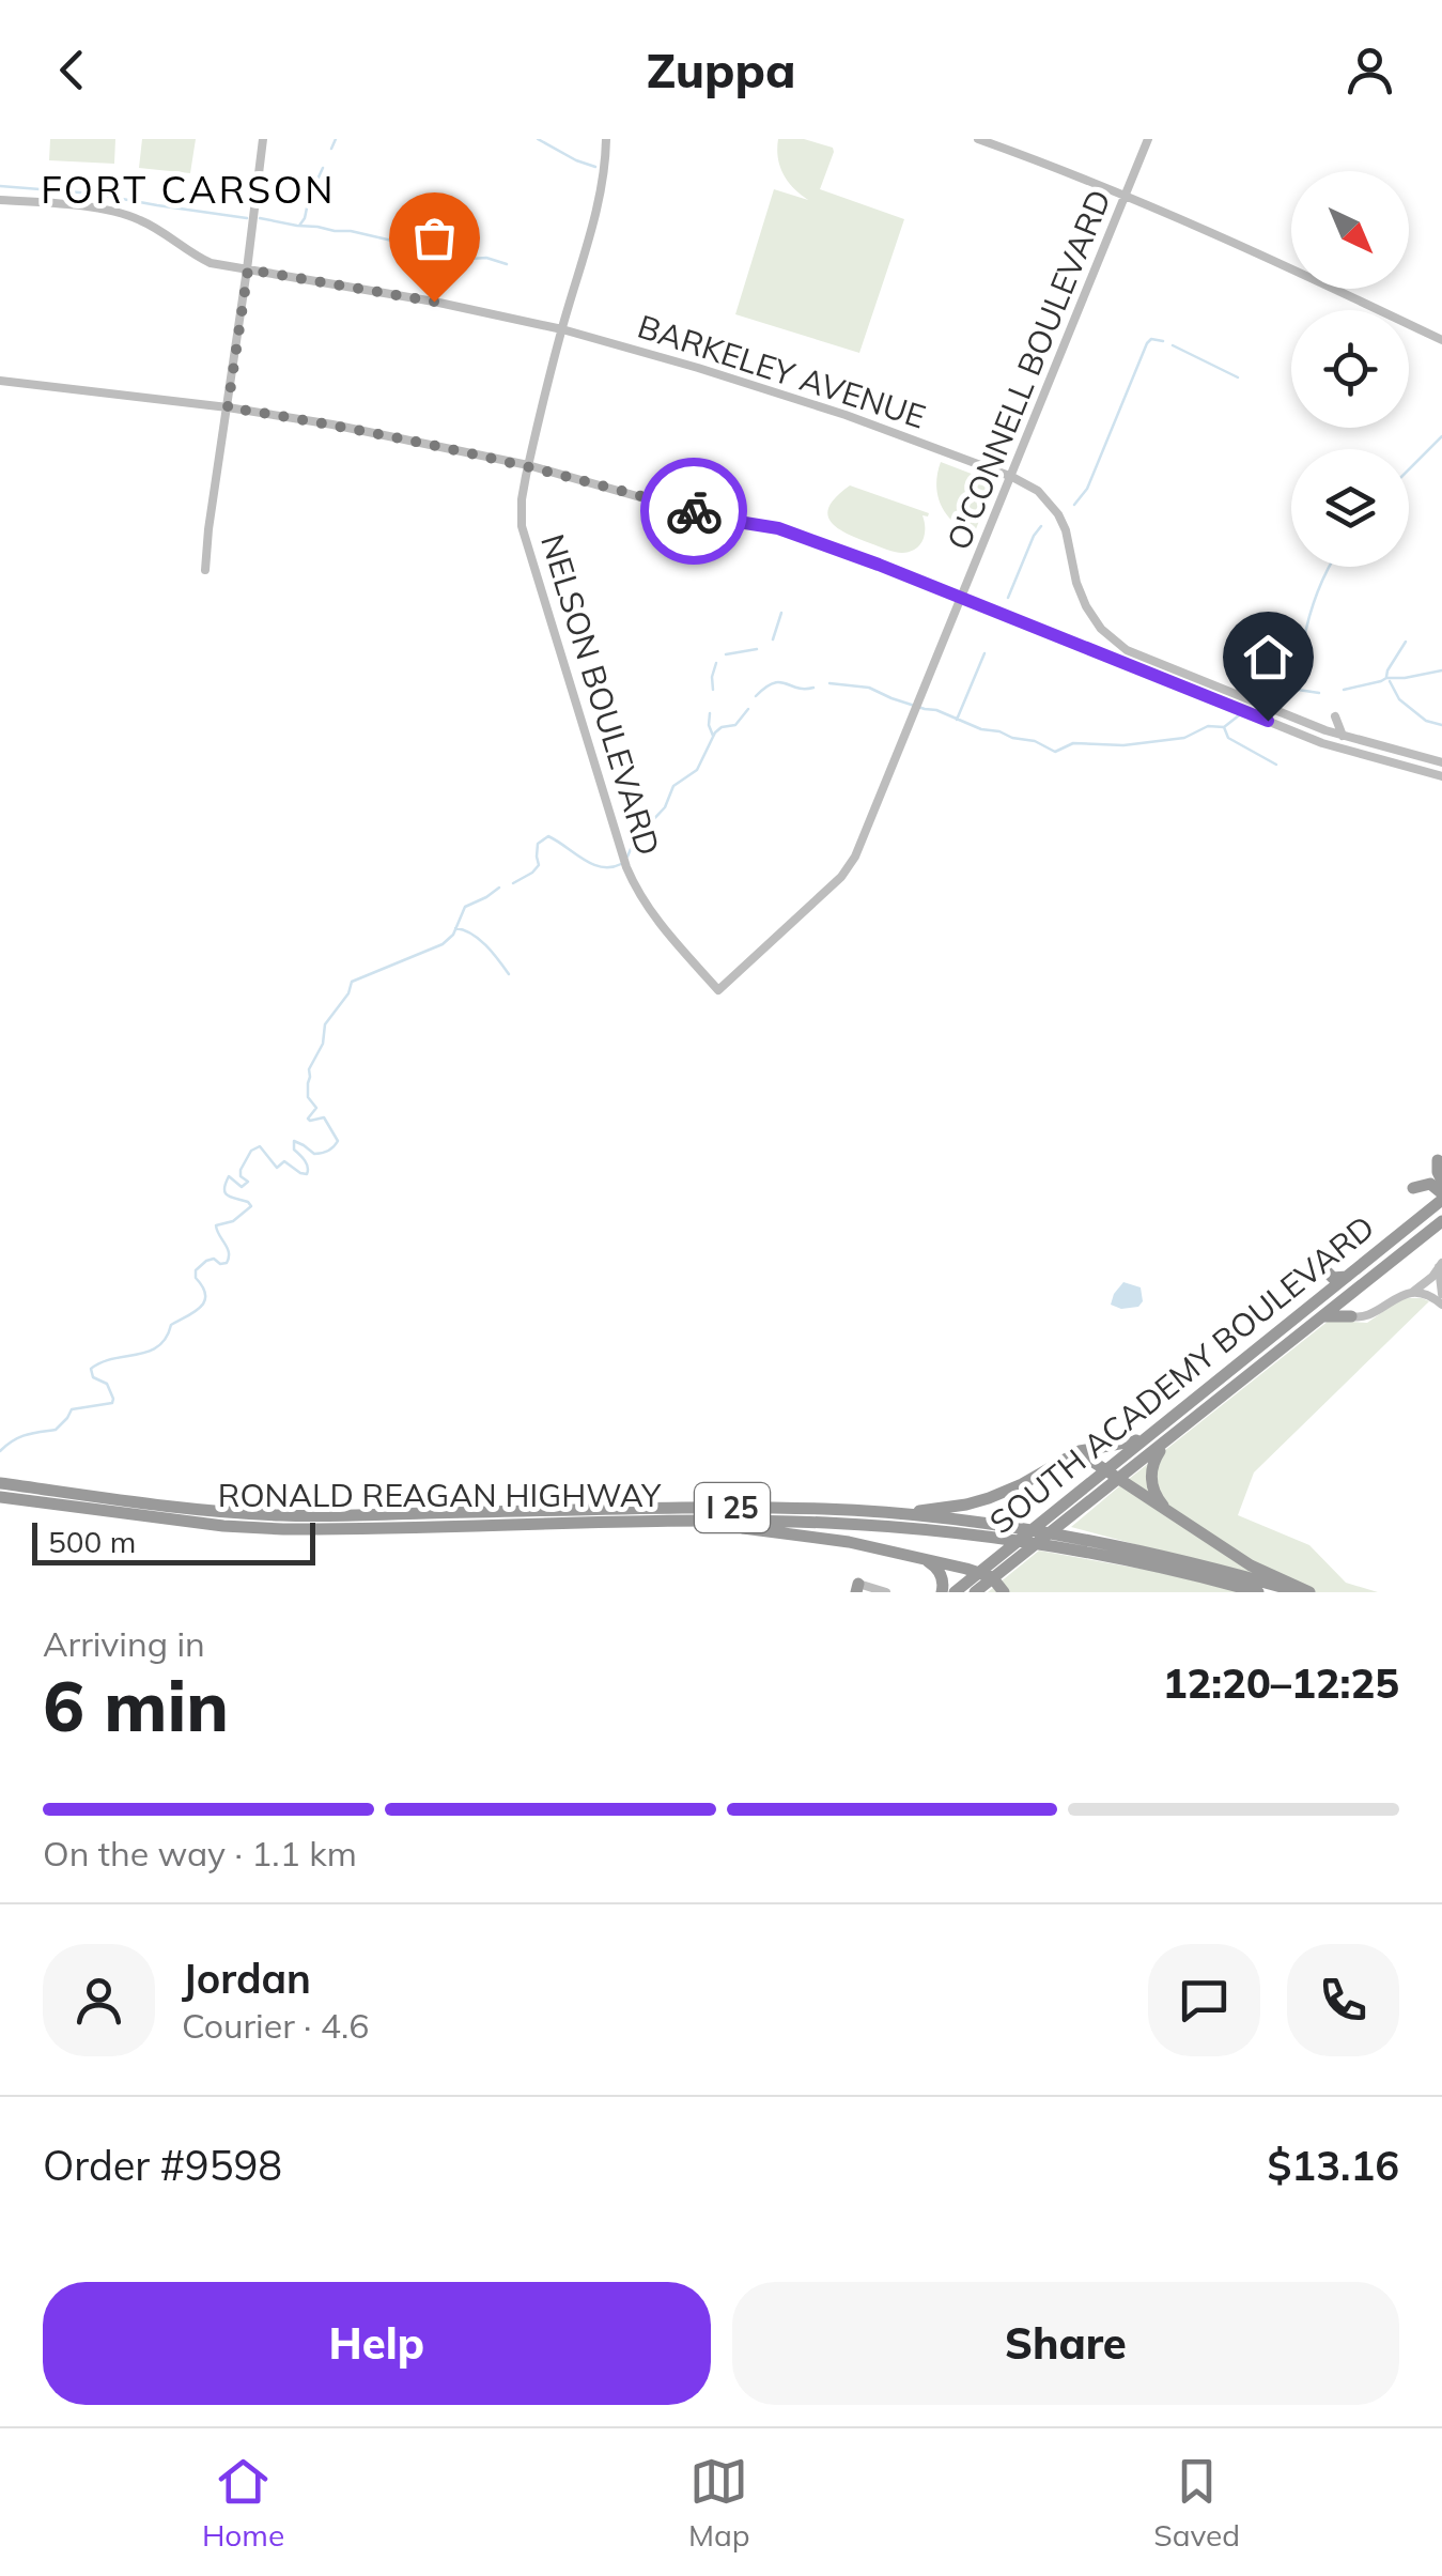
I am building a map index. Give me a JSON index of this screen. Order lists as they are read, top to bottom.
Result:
{
  "streets": {
    "highway": ["SOUTH ACADEMY BOULEVARD", "RONALD REAGAN HIGHWAY", "I 25"],
    "main road": ["O'CONNELL BOULEVARD", "BARKELEY AVENUE", "NELSON BOULEVARD"]
  },
  "crossings": [
    ["O'CONNELL BOULEVARD", "BARKELEY AVENUE"],
    ["O'CONNELL BOULEVARD", "NELSON BOULEVARD"],
    ["BARKELEY AVENUE", "NELSON BOULEVARD"]
  ],
  "districts": ["FORT CARSON"],
  "scale_bar": "500 m",
  "north": "bottom right",
  "page": {
    "header": "Zuppa",
    "scale": "500 m",
    "heading": ["6 min", "Arriving in", "12:20–12:25"],
    "panel": [
      "Jordan",
      "Courier · 4.6",
      "Order #9598",
      "$13.16"
    ],
    "bar": "On the way · 1.1 km",
    "buttons": ["Help", "Share"],
    "tabs": ["Home", "Map", "Saved"]
  }
}
